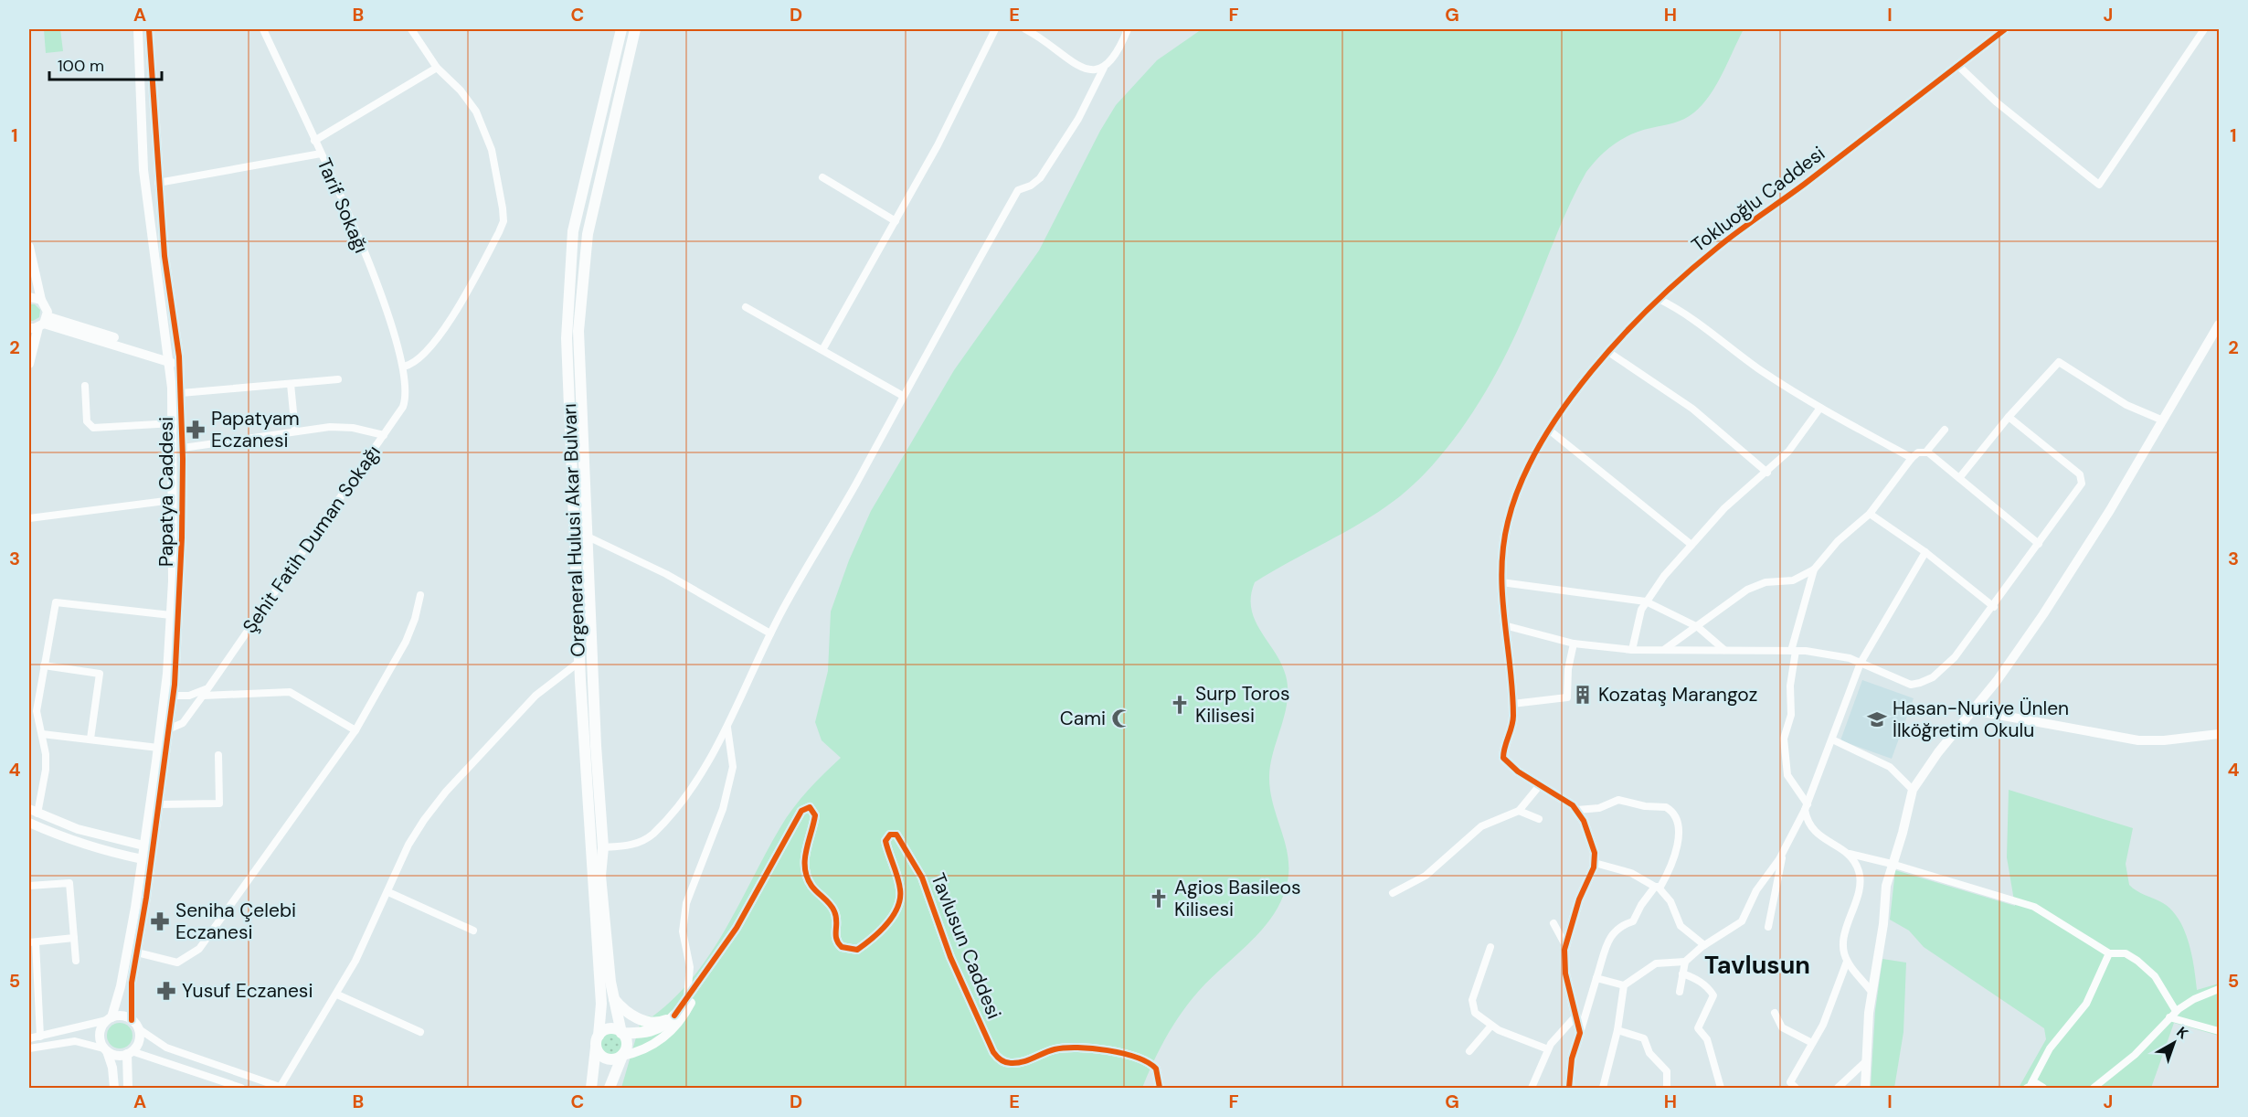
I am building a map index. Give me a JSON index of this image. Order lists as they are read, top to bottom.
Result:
{
  "streets": {
    "main road": ["Orgeneral Hulusi Akar Bulvarı"],
    "street": [
      "Tokluoğlu Caddesi",
      "Tarif Sokağı",
      "Papatya Caddesi",
      "Şehit Fatih Duman Sokağı",
      "Tavlusun Caddesi"
    ]
  },
  "crossings": [
    ["Tarif Sokağı", "Şehit Fatih Duman Sokağı"],
    ["Papatya Caddesi", "Şehit Fatih Duman Sokağı"],
    ["Orgeneral Hulusi Akar Bulvarı", "Tavlusun Caddesi"]
  ],
  "districts": ["Tavlusun"],
  "places": {
    "pharmacy": ["Papatyam Eczanesi", "Seniha Çelebi Eczanesi", "Yusuf Eczanesi"],
    "building": ["Kozataş Marangoz"],
    "church": ["Surp Toros Kilisesi", "Agios Basileos Kilisesi"],
    "mosque": ["Cami"],
    "school or university": ["Hasan-Nuriye Ünlen İlköğretim Okulu"]
  },
  "scale_bar": "100 m",
  "north": "top right",
  "grid": {
    "columns": [
      "A",
      "B",
      "C",
      "D",
      "E",
      "F",
      "G",
      "H",
      "I",
      "J"
    ],
    "rows": [
      "1",
      "2",
      "3",
      "4",
      "5"
    ]
  }
}
